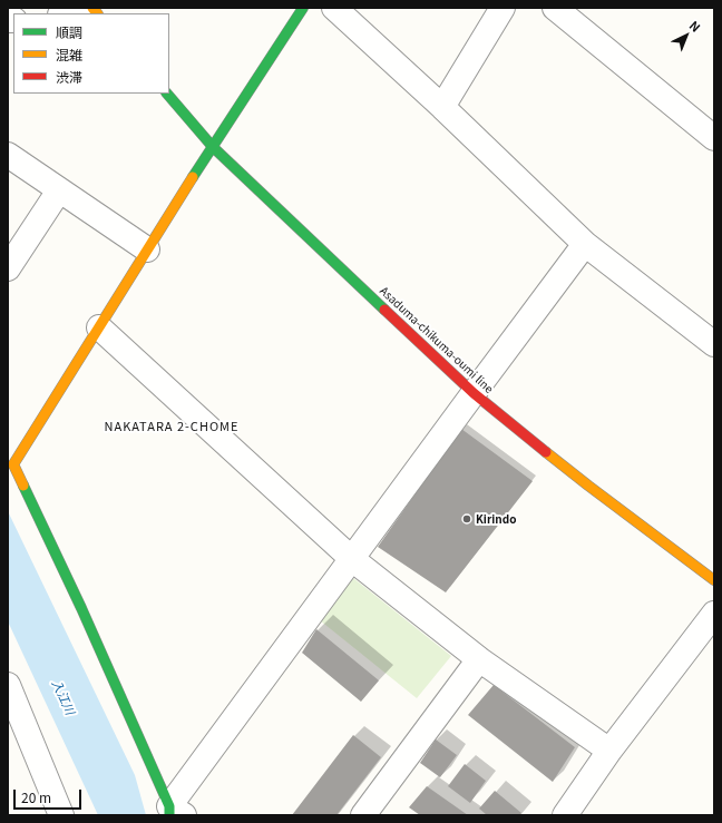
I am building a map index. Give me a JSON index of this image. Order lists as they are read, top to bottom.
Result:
{
  "streets": {
    "street": ["Asaduma-chikuma-oumi line"]
  },
  "districts": ["NAKATARA 2-CHOME"],
  "water": ["入江川"],
  "places": ["Kirindo"],
  "legend": ["順調", "混雑", "渋滞"],
  "scale_bar": "20 m",
  "north": "top right"
}
